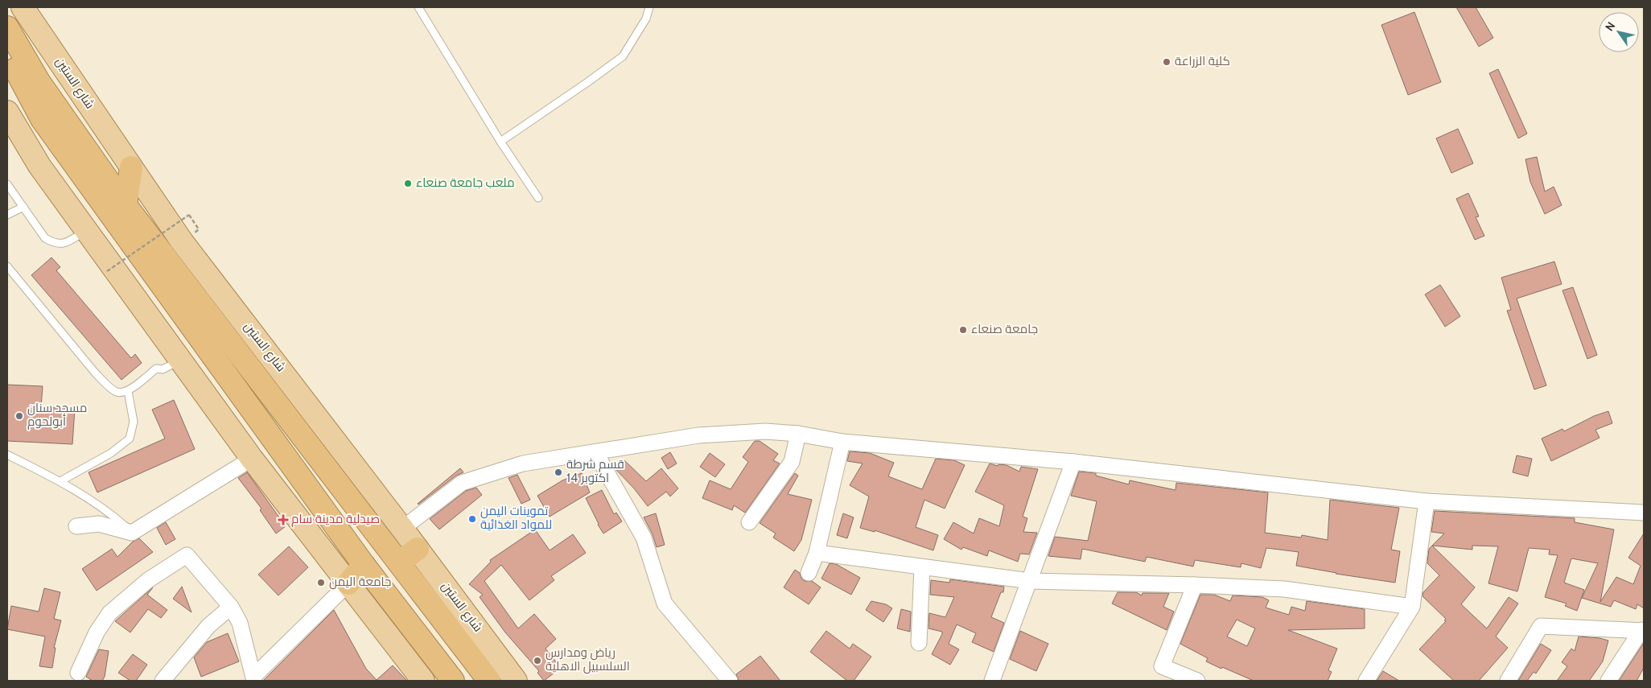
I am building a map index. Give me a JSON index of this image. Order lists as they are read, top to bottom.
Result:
{
  "streets": {
    "highway": ["شارع الستين"]
  },
  "places": {
    "other": [
      "كلية الزراعة",
      "ملعب جامعة صنعاء",
      "جامعة صنعاء",
      "مسجد سنان أبولحوم",
      "قسم شرطة 14 اكتوبر",
      "تموينات اليمن للمواد الغذائية",
      "جامعة اليمن",
      "رياض ومدارس السلسبيل الاهلية"
    ],
    "health": ["صيدلية مدينة سام"]
  },
  "north": "top left"
}
